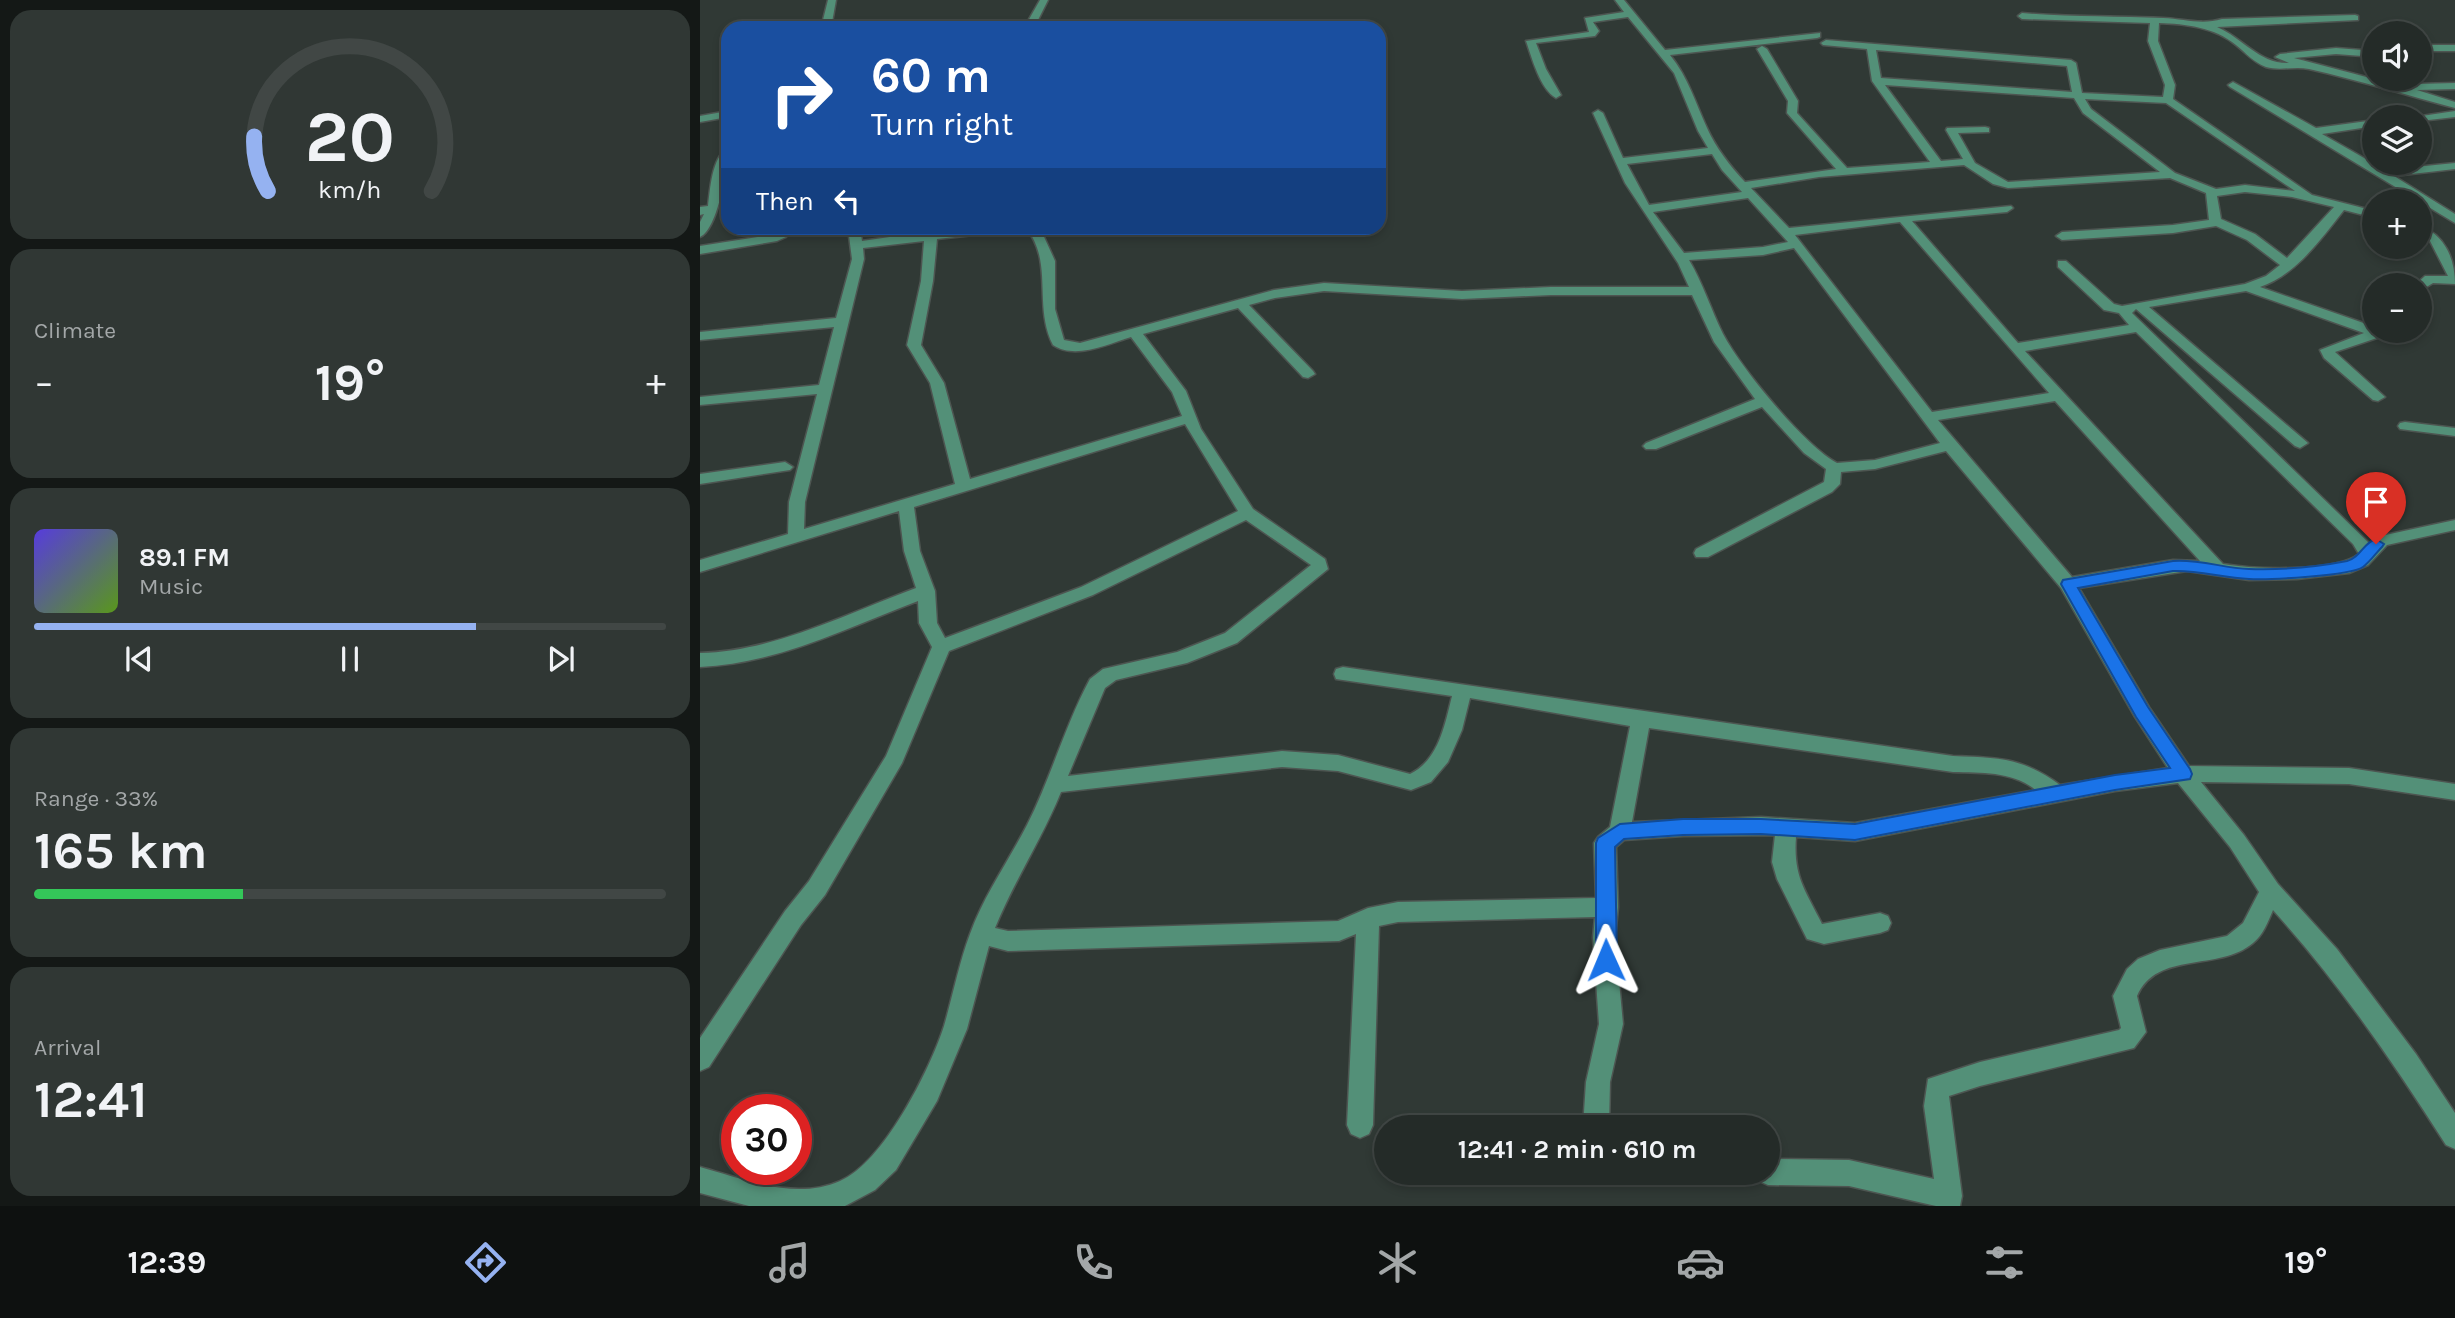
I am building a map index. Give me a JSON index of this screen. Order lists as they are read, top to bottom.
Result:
{
  "page": {
    "map_buttons": ["+", "−"],
    "turn": ["60 m", "Turn right"],
    "then": "Then",
    "tile": [
      "Climate",
      ["Range · 33%", "165 km"],
      ["Arrival", "12:41"]
    ],
    "heat": ["−", "19°", "+"],
    "song": ["89.1 FM", "Music"],
    "limit": "30",
    "trip": "12:41 · 2 min · 610 m",
    "tabs": ["12:39", "19°"],
    "gauge": ["20", "km/h"]
  }
}
